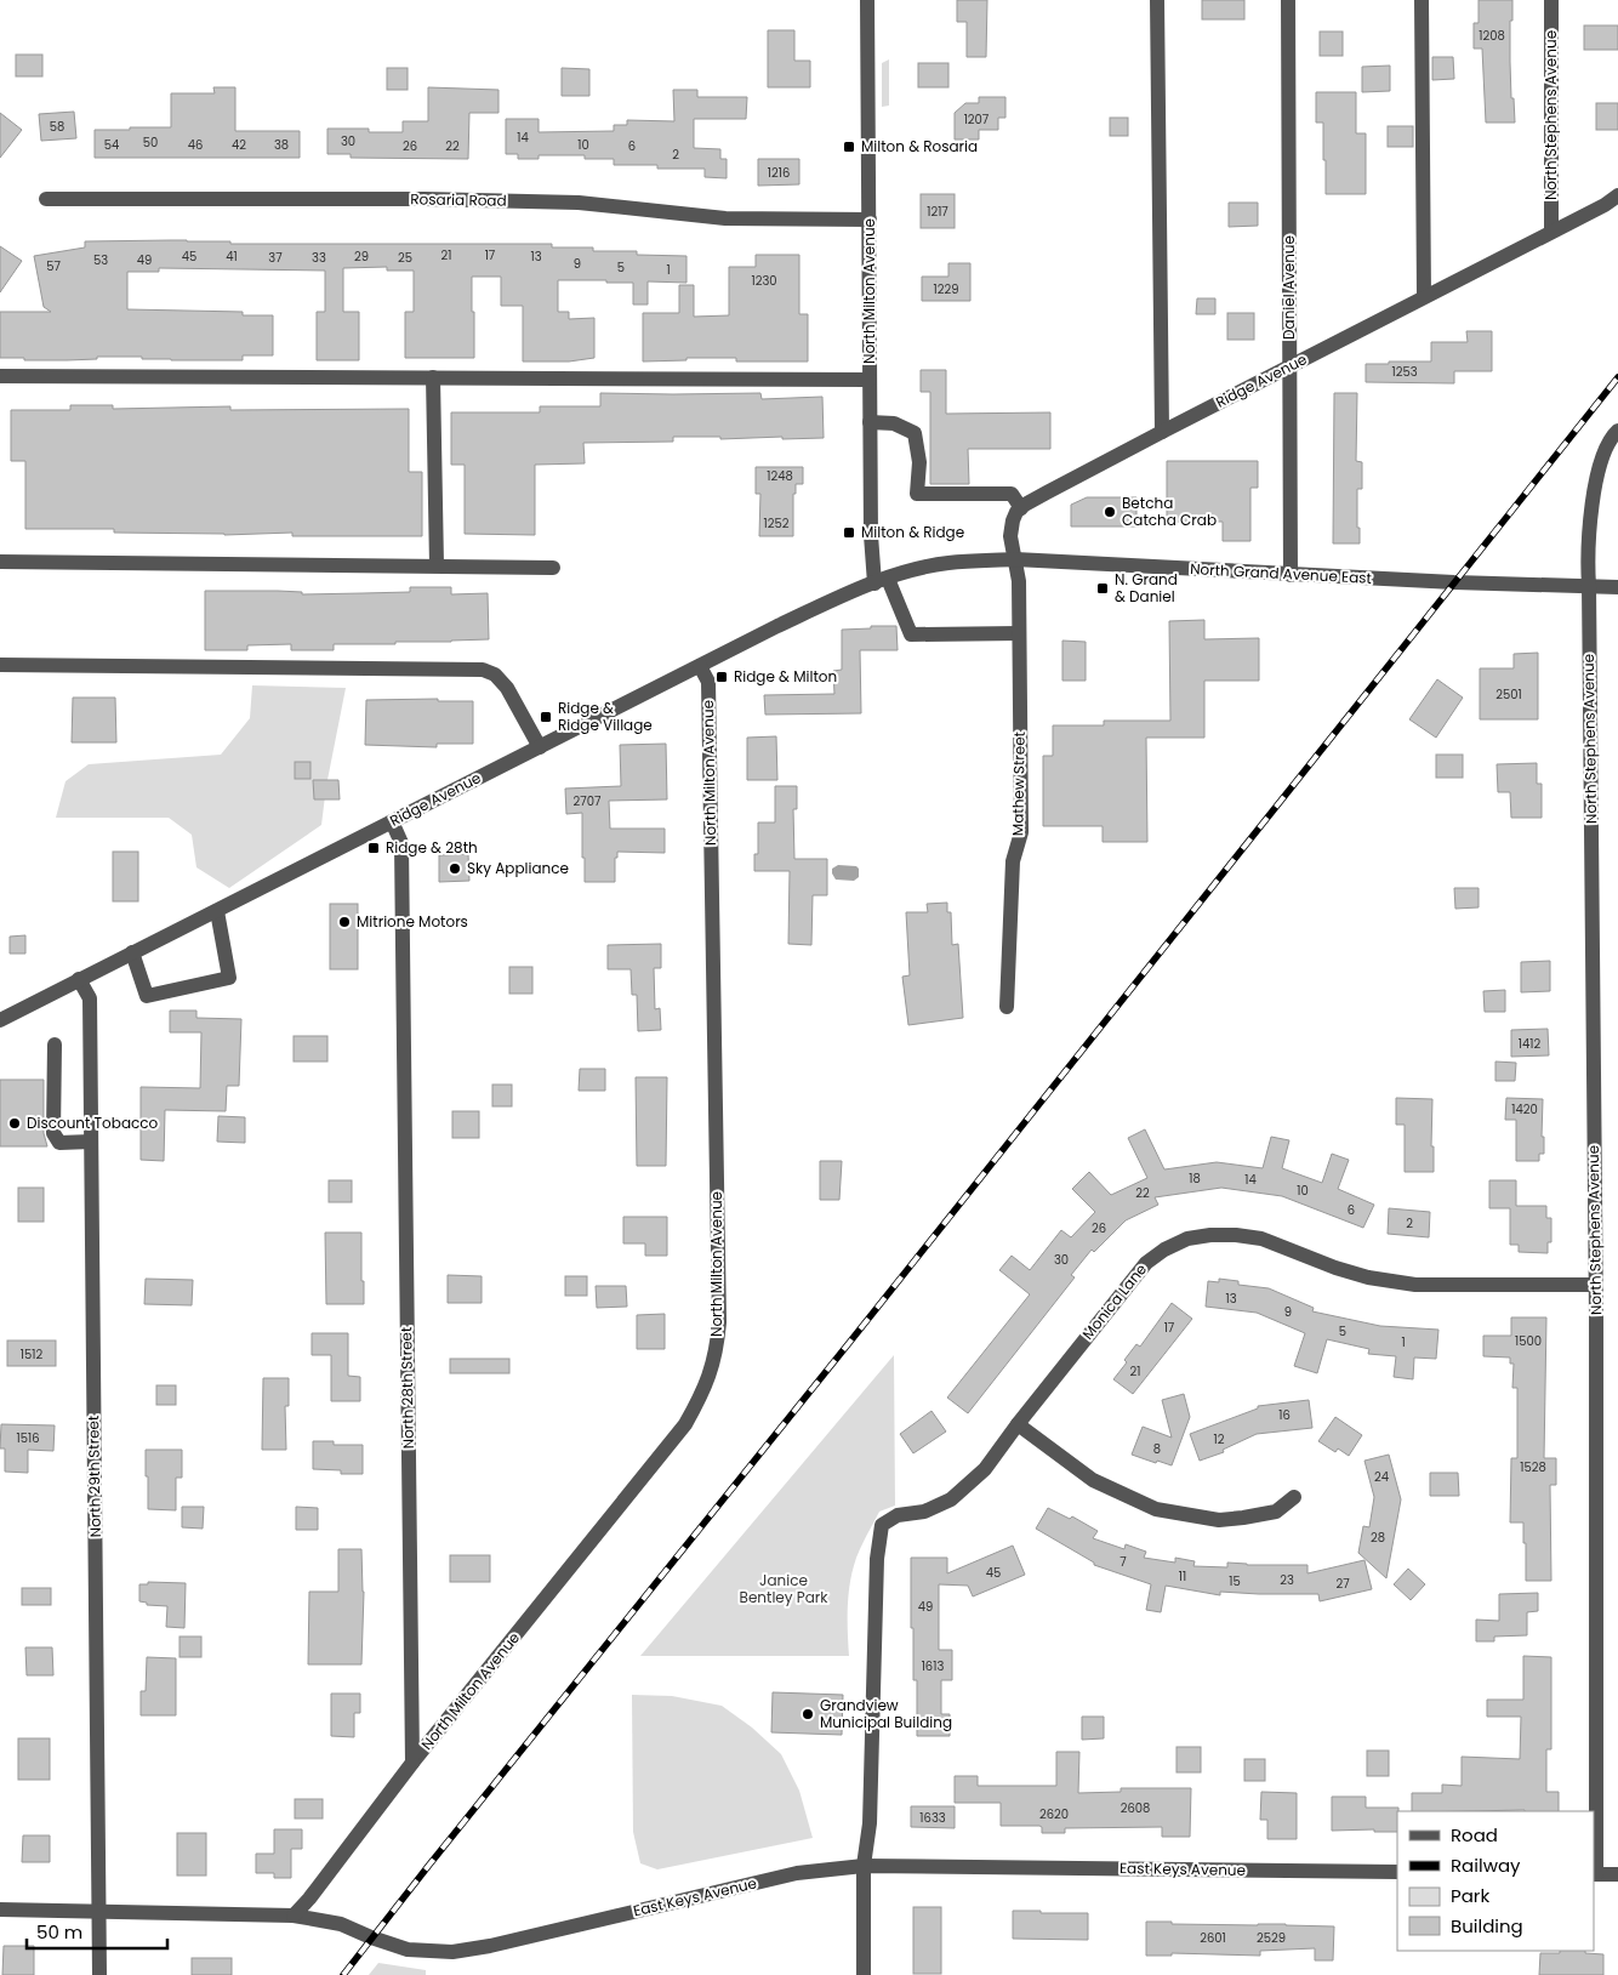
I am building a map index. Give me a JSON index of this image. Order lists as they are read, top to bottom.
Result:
{
  "streets": {
    "street": [
      "North Stephens Avenue",
      "Rosaria Road",
      "Daniel Avenue",
      "North Milton Avenue",
      "Ridge Avenue",
      "North Grand Avenue East",
      "Mathew Street",
      "Monica Lane",
      "North 28th Street",
      "North 29th Street",
      "East Keys Avenue"
    ]
  },
  "crossings": [
    ["North Stephens Avenue", "Ridge Avenue"],
    ["North Stephens Avenue", "North Grand Avenue East"],
    ["North Stephens Avenue", "Monica Lane"],
    ["Rosaria Road", "North Milton Avenue"],
    ["Daniel Avenue", "Ridge Avenue"],
    ["Daniel Avenue", "North Grand Avenue East"],
    ["North Milton Avenue", "Ridge Avenue"],
    ["North Milton Avenue", "North Grand Avenue East"],
    ["North Milton Avenue", "Mathew Street"],
    ["North Milton Avenue", "North 28th Street"],
    ["Ridge Avenue", "North Grand Avenue East"],
    ["Ridge Avenue", "North 28th Street"],
    ["Ridge Avenue", "North 29th Street"],
    ["North Grand Avenue East", "Mathew Street"],
    ["Monica Lane", "East Keys Avenue"],
    ["North 29th Street", "East Keys Avenue"]
  ],
  "parks": ["Janice Bentley Park"],
  "places": {
    "transit": [
      "Milton & Rosaria",
      "Milton & Ridge",
      "N. Grand & Daniel",
      "Ridge & Milton",
      "Ridge & Ridge Village",
      "Ridge & 28th"
    ],
    "other": [
      "Betcha Catcha Crab",
      "Sky Appliance",
      "Mitrione Motors",
      "Discount Tobacco",
      "Grandview Municipal Building"
    ]
  },
  "house_numbers": [
    "1208",
    "1207",
    "58",
    "14",
    "30",
    "50",
    "54",
    "46",
    "42",
    "38",
    "10",
    "26",
    "22",
    "6",
    "2",
    "1216",
    "1217",
    "21",
    "17",
    "45",
    "41",
    "29",
    "13",
    "37",
    "33",
    "25",
    "53",
    "49",
    "9",
    "57",
    "5",
    "1",
    "1230",
    "1229",
    "1253",
    "1248",
    "1252",
    "2501",
    "2707",
    "1412",
    "1420",
    "18",
    "14",
    "10",
    "22",
    "6",
    "2",
    "26",
    "30",
    "13",
    "9",
    "17",
    "5",
    "1500",
    "1",
    "1512",
    "21",
    "16",
    "1516",
    "12",
    "8",
    "1528",
    "24",
    "28",
    "7",
    "45",
    "11",
    "23",
    "15",
    "27",
    "49",
    "1613",
    "2608",
    "2620",
    "1633",
    "2601",
    "2529"
  ],
  "legend": [
    "Road",
    "Railway",
    "Park",
    "Building"
  ],
  "scale_bar": "50 m"
}
